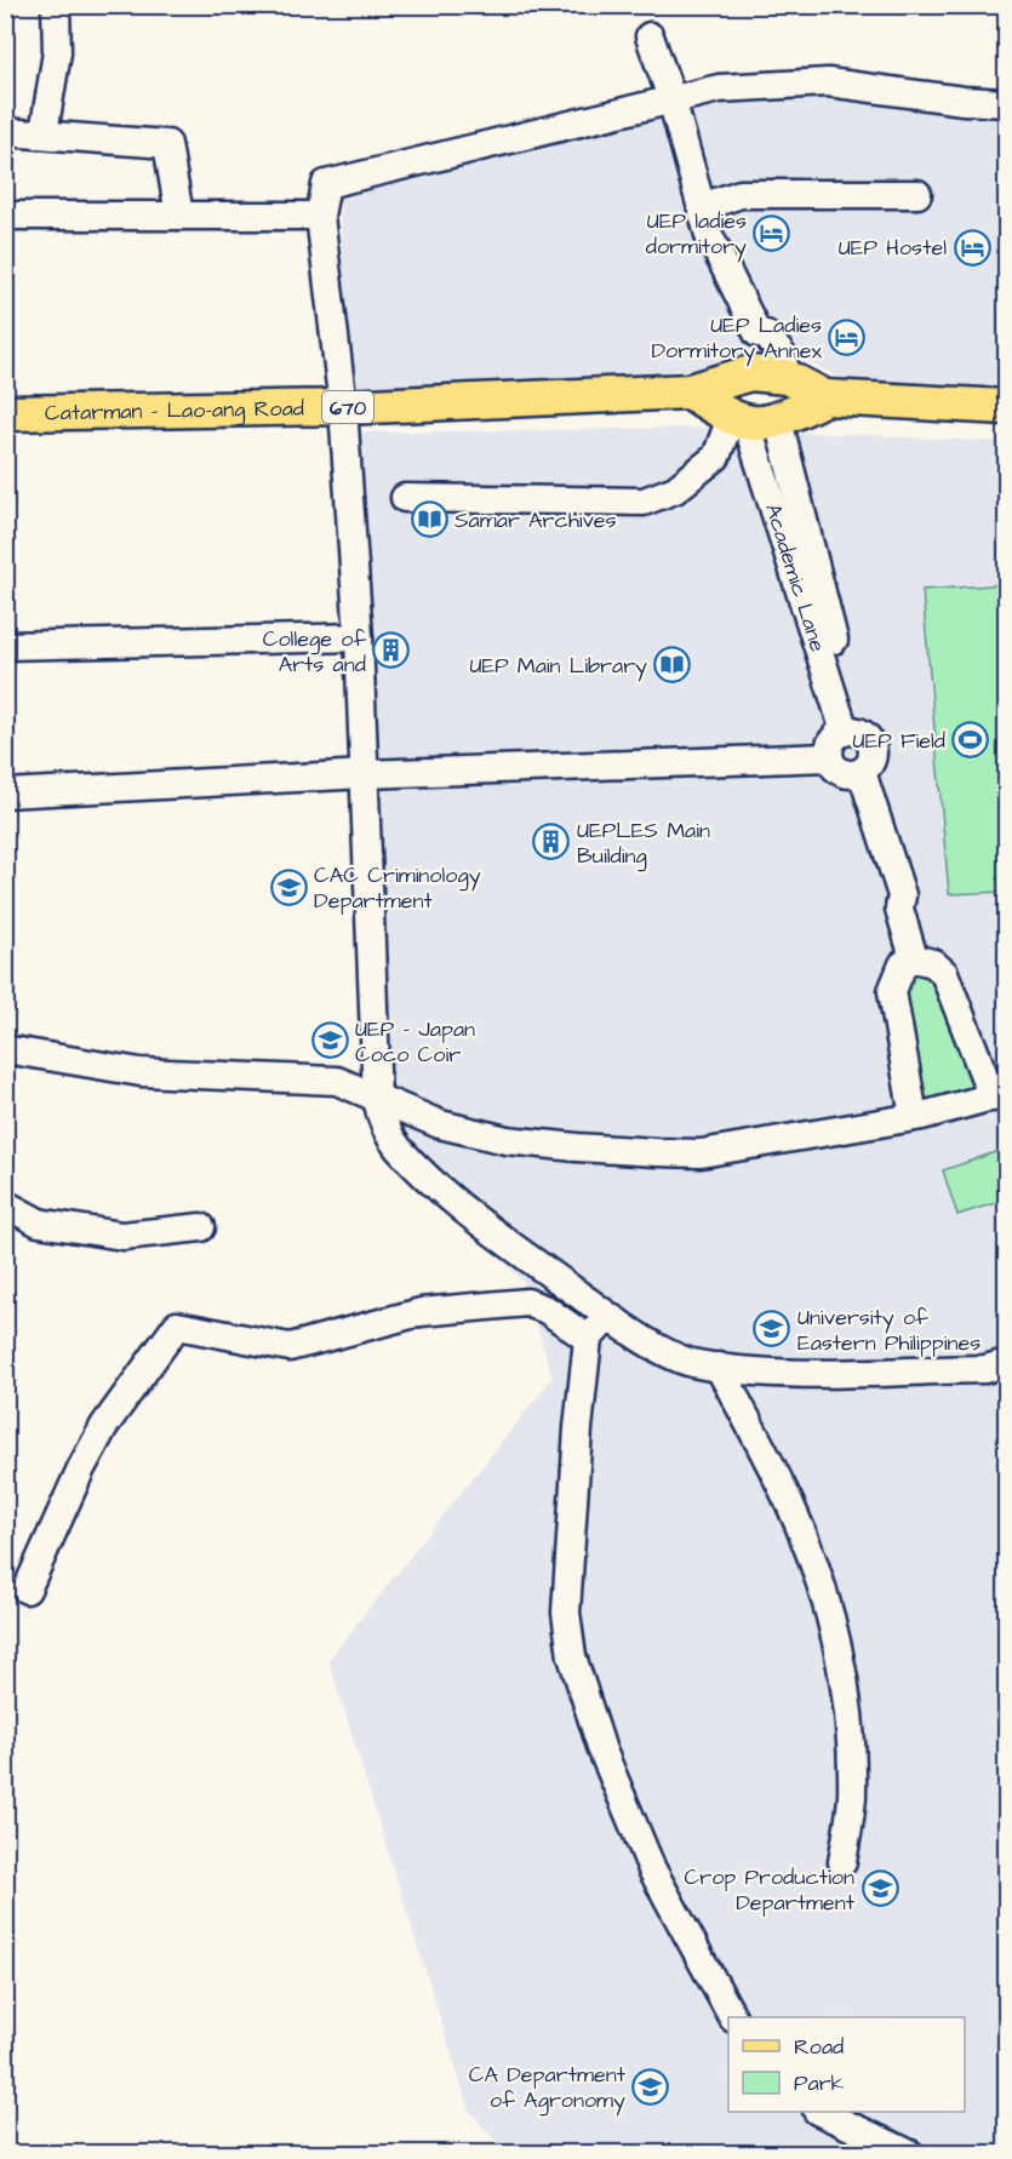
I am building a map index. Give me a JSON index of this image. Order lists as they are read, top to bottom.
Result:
{
  "streets": {
    "main road": ["670", "Catarman - Lao-ang Road"],
    "street": ["Academic Lane"]
  },
  "crossings": [
    ["Catarman - Lao-ang Road", "Academic Lane"]
  ],
  "places": {
    "hotel": ["UEP ladies dormitory", "UEP Hostel", "UEP Ladies Dormitory Annex"],
    "library": ["Samar Archives", "UEP Main Library"],
    "building": ["College of Arts and", "UEPLES Main Building"],
    "sports": ["UEP Field"],
    "school or university": [
      "CAC Criminology Department",
      "UEP - Japan Coco Coir",
      "University of Eastern Philippines",
      "Crop Production Department",
      "CA Department of Agronomy"
    ]
  },
  "legend": ["Road", "Park"]
}
